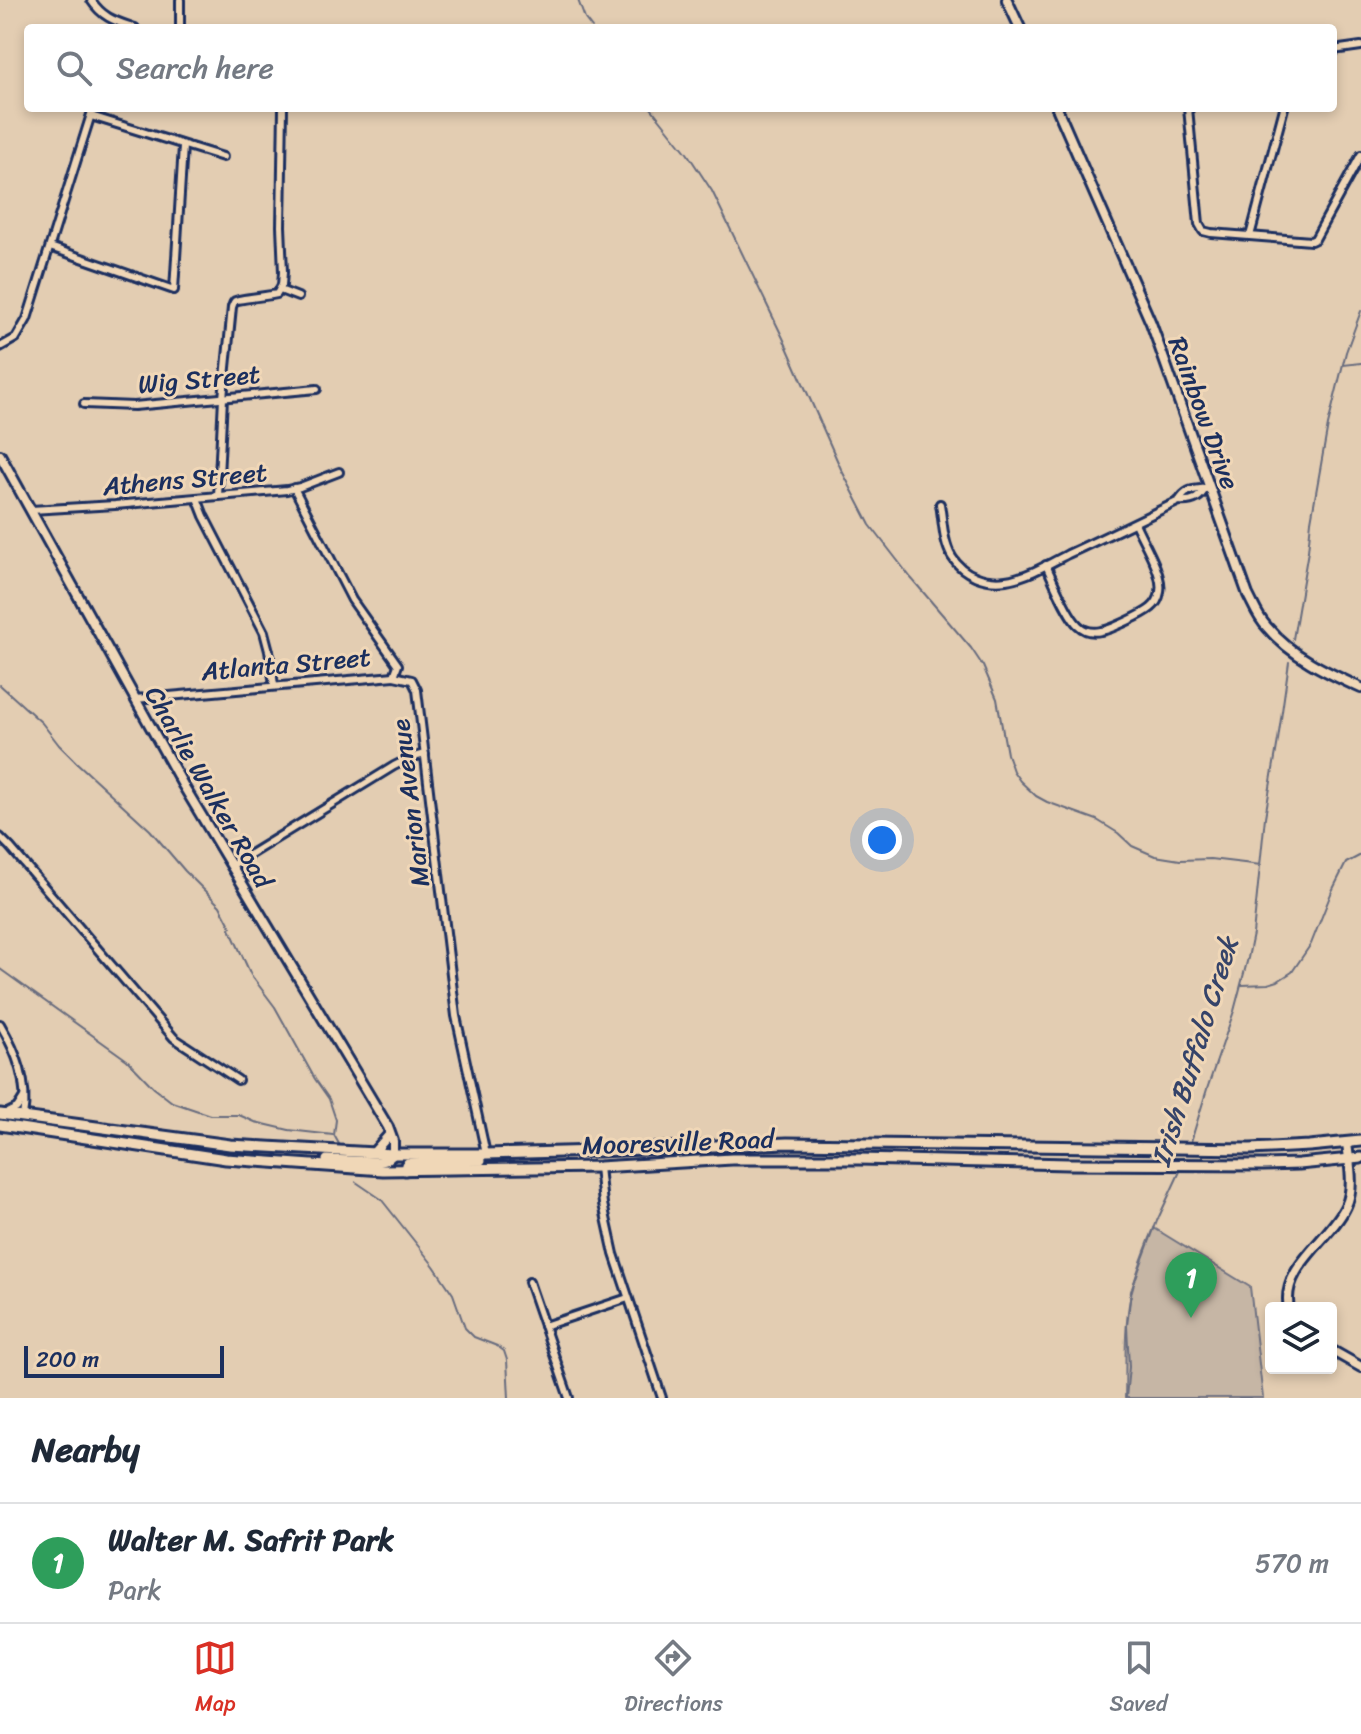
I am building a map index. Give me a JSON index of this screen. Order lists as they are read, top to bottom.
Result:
{
  "streets": {
    "main road": ["Mooresville Road"],
    "street": [
      "Wig Street",
      "Rainbow Drive",
      "Athens Street",
      "Atlanta Street",
      "Charlie Walker Road",
      "Marion Avenue"
    ]
  },
  "crossings": [
    ["Athens Street", "Charlie Walker Road"],
    ["Athens Street", "Marion Avenue"],
    ["Atlanta Street", "Charlie Walker Road"],
    ["Atlanta Street", "Marion Avenue"],
    ["Charlie Walker Road", "Mooresville Road"],
    ["Marion Avenue", "Mooresville Road"]
  ],
  "water": ["Irish Buffalo Creek"],
  "scale_bar": "200 m",
  "page": {
    "search": "Search here",
    "pins": "1",
    "scale": "200 m",
    "heading": "Nearby",
    "list": [
      {
        "mark": "1",
        "name": "Walter M. Safrit Park",
        "note": "Park",
        "value": "570 m"
      }
    ],
    "nav": ["Map", "Directions", "Saved"]
  }
}
